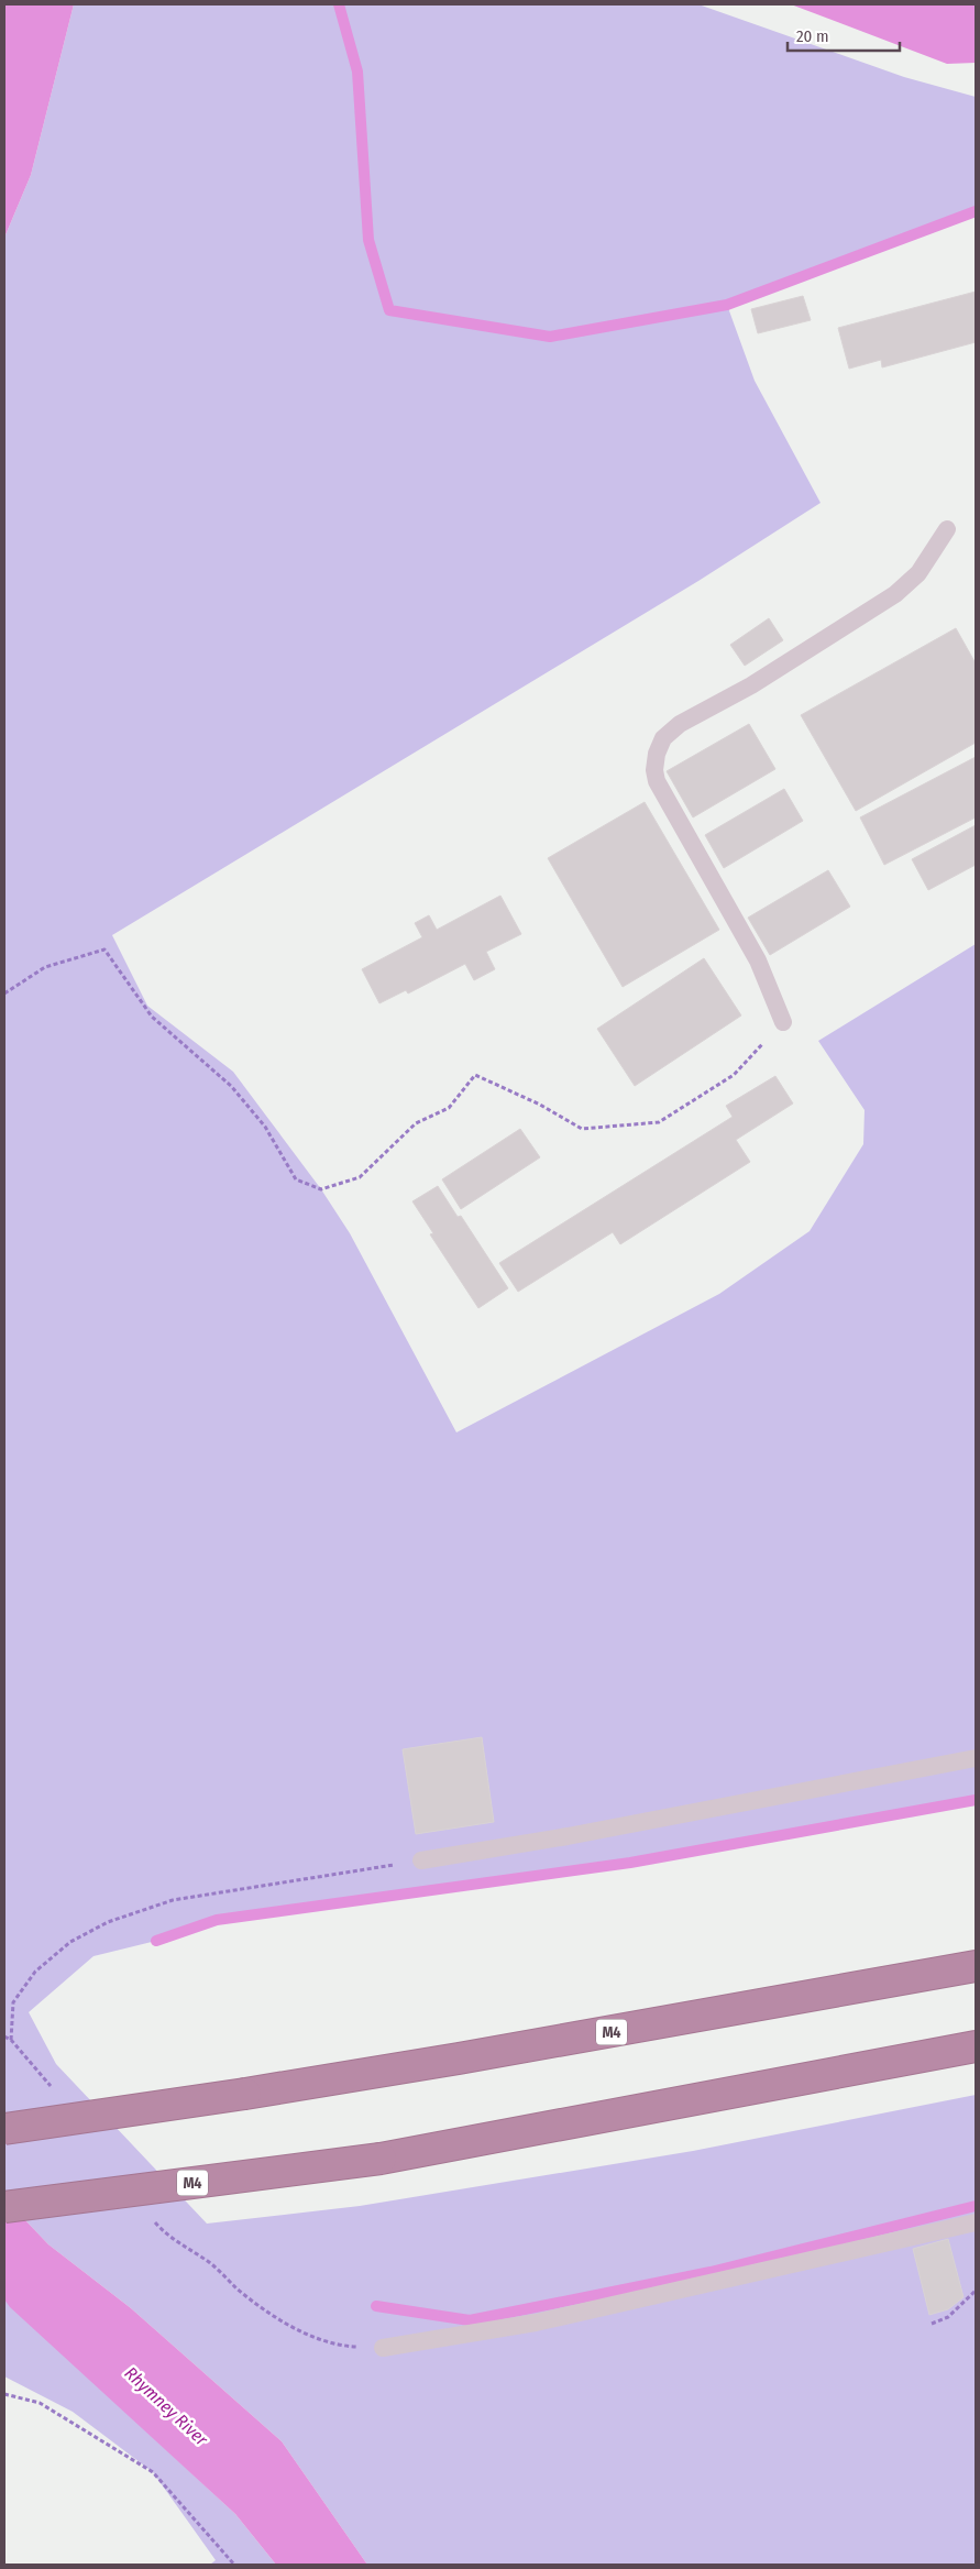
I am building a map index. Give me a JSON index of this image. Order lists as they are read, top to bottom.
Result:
{
  "streets": {
    "highway": ["M4"]
  },
  "water": ["Rhymney River"],
  "scale_bar": "20 m"
}
